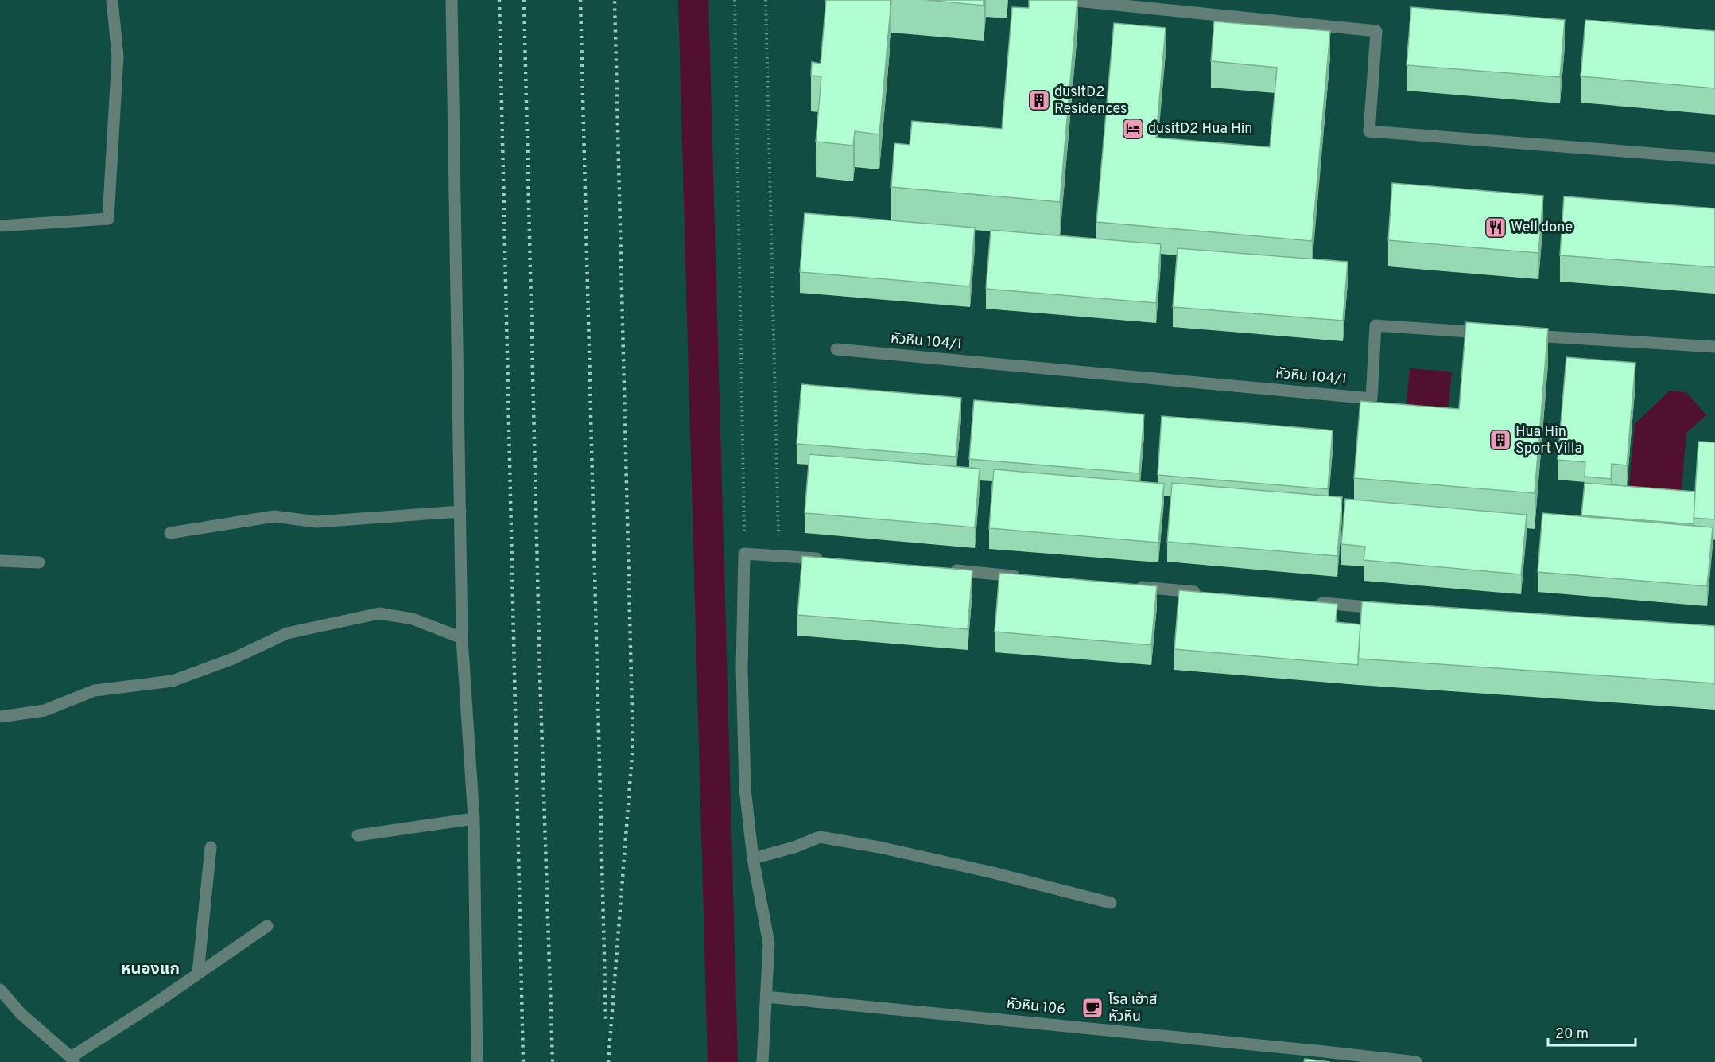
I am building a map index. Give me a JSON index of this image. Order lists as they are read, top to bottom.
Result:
{
  "streets": {
    "street": ["หัวหิน 104/1", "หัวหิน 106"]
  },
  "districts": ["หนองแก"],
  "places": {
    "building": ["dusitD2 Residences", "Hua Hin Sport Villa"],
    "hotel": ["dusitD2 Hua Hin"],
    "restaurant": ["Well done"],
    "cafe": ["โรล เฮ้าส์ หัวหิน"]
  },
  "scale_bar": "20 m"
}
